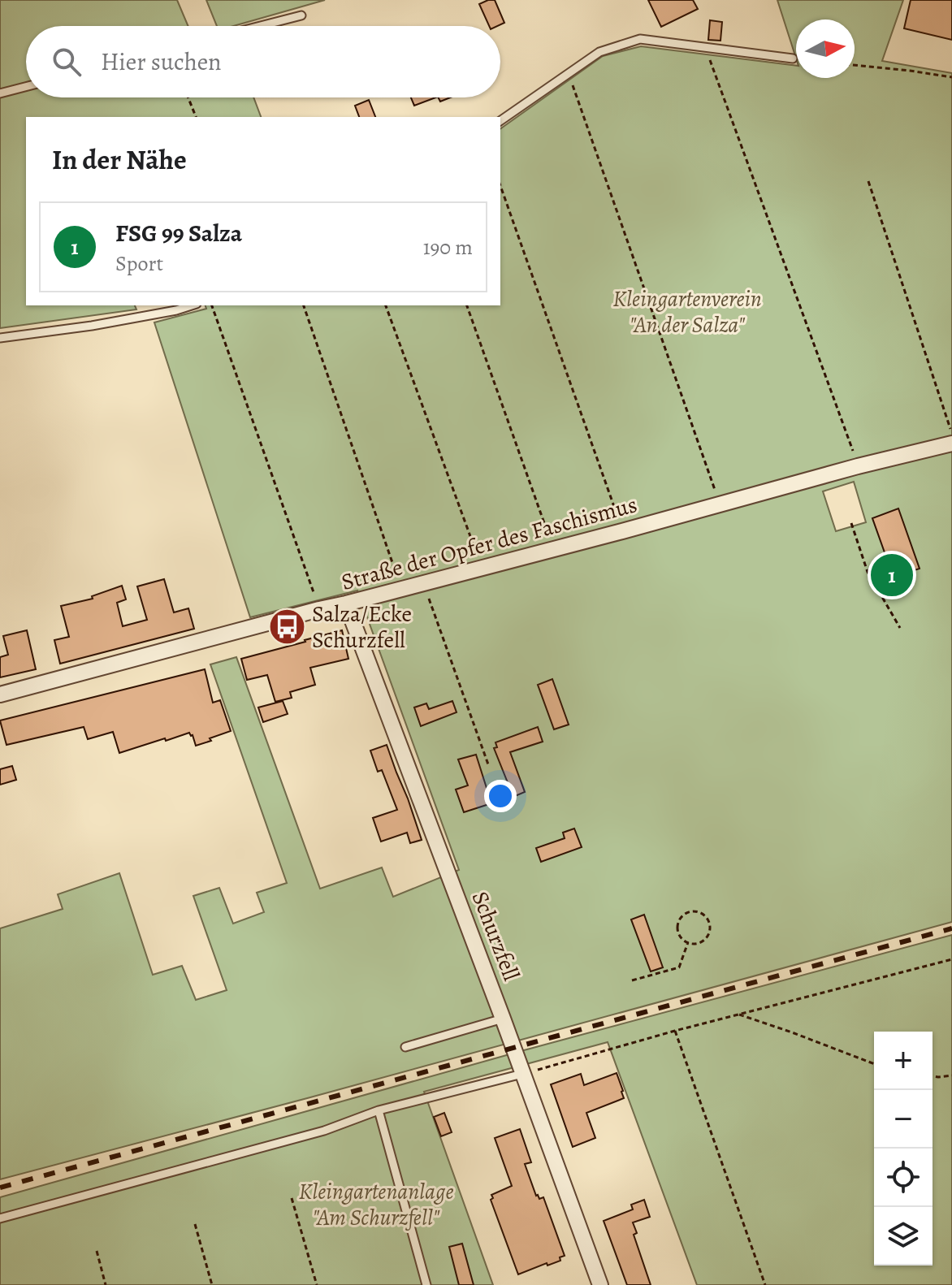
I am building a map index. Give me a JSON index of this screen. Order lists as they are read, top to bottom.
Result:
{
  "streets": {
    "street": ["Straße der Opfer des Faschismus", "Schurzfell"]
  },
  "crossings": [
    ["Straße der Opfer des Faschismus", "Schurzfell"]
  ],
  "parks": ["Kleingartenverein \"An der Salza\"", "Kleingartenanlage \"Am Schurzfell\""],
  "places": {
    "bus stop": ["Salza/Ecke Schurzfell"]
  },
  "north": "right",
  "page": {
    "search": "Hier suchen",
    "heading": "In der Nähe",
    "list": [
      {
        "mark": "1",
        "name": "FSG 99 Salza",
        "note": "Sport",
        "value": "190 m"
      }
    ],
    "pins": "1",
    "map_buttons": ["+", "−"]
  }
}
